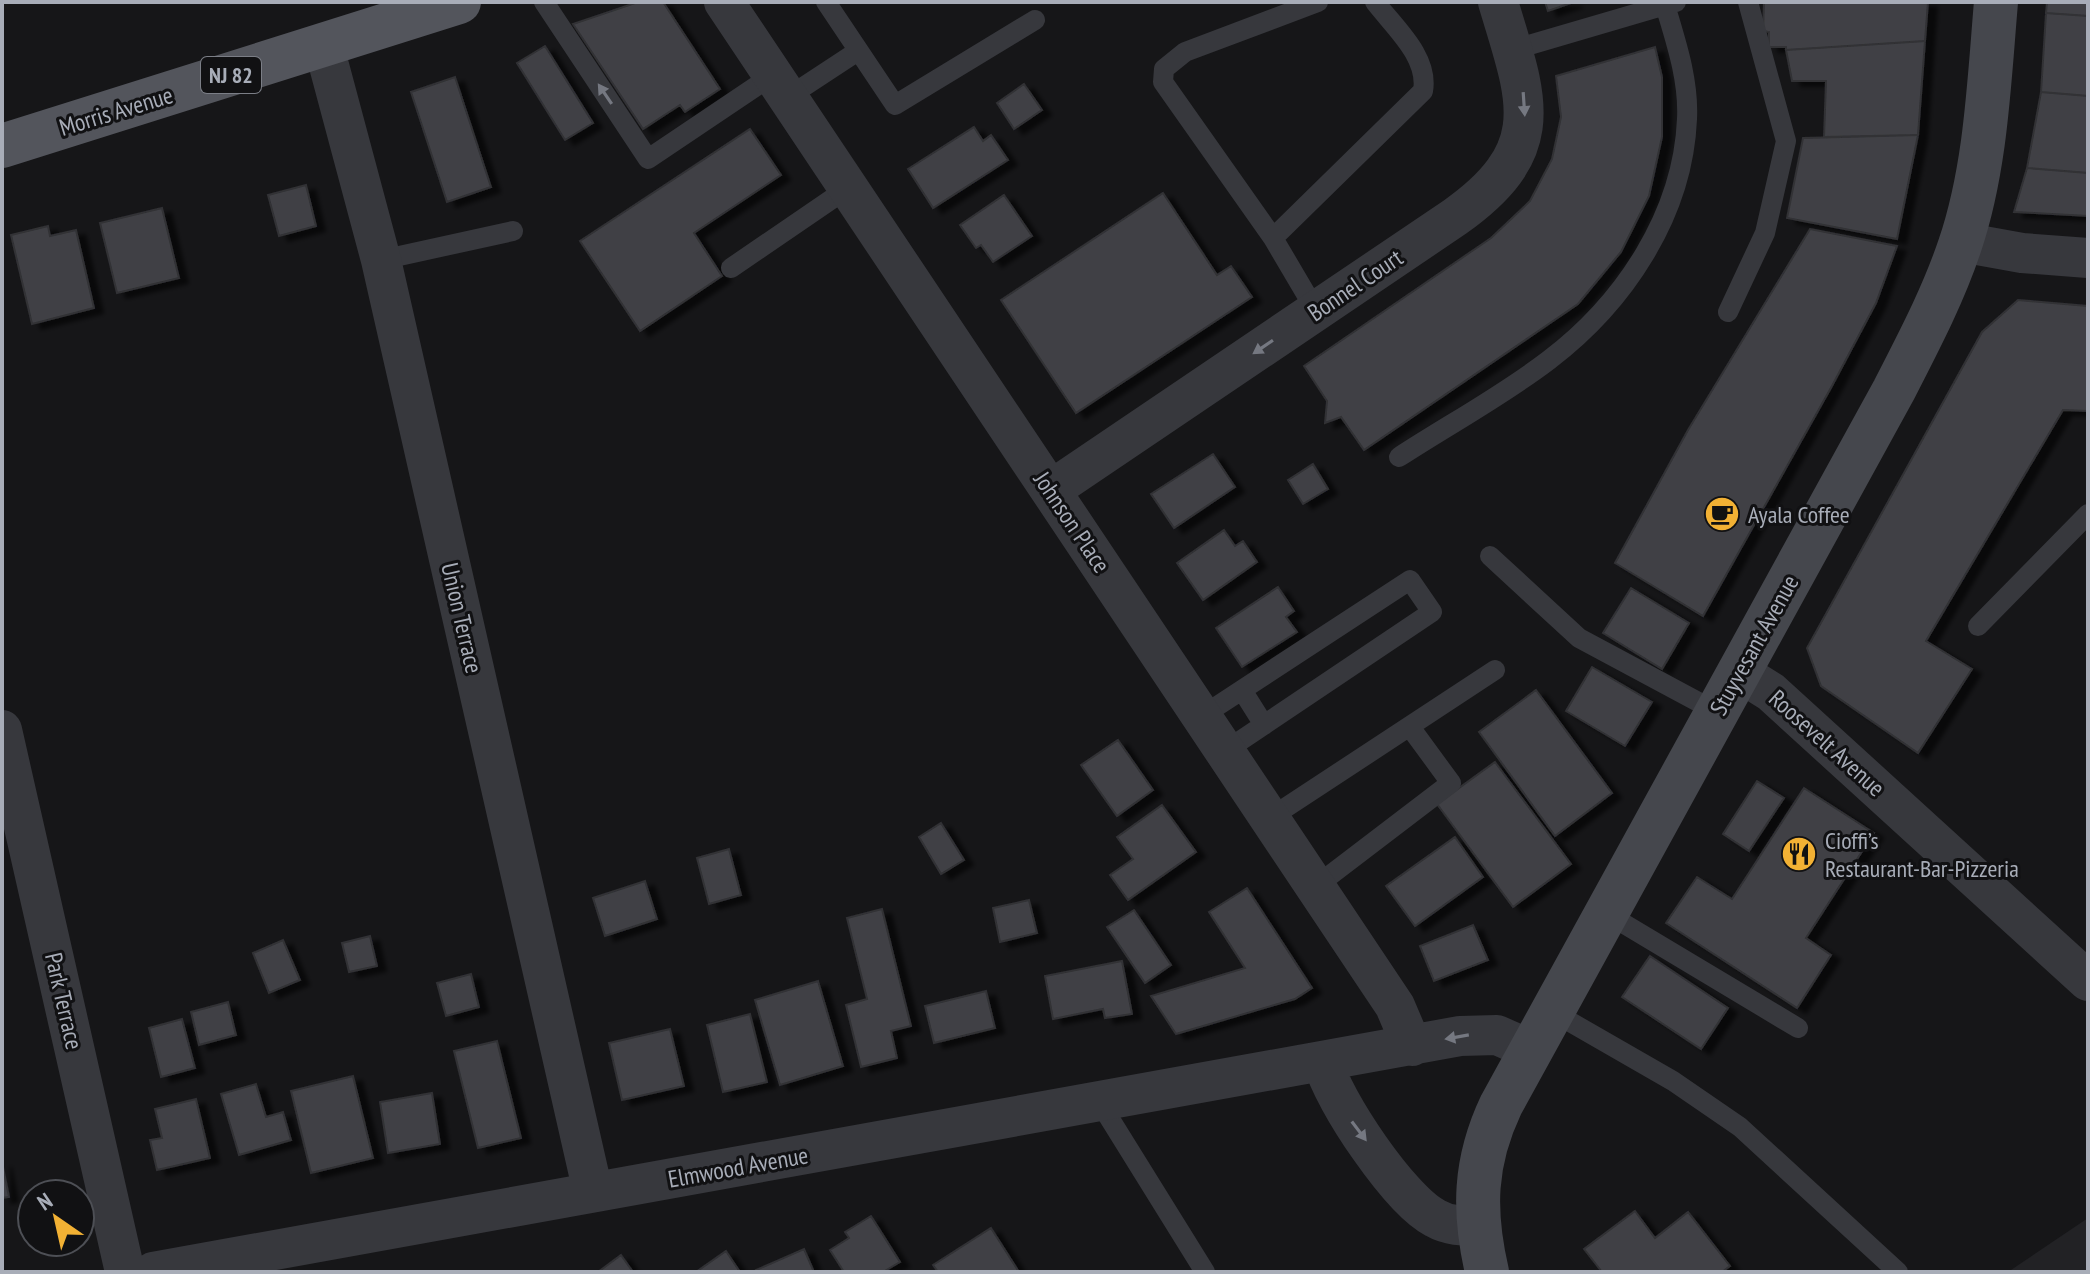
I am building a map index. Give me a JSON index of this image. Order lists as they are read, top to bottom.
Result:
{
  "streets": {
    "main road": ["NJ 82", "Morris Avenue", "Stuyvesant Avenue"],
    "street": [
      "Bonnel Court",
      "Johnson Place",
      "Union Terrace",
      "Roosevelt Avenue",
      "Park Terrace",
      "Elmwood Avenue"
    ]
  },
  "crossings": [
    ["Morris Avenue", "Union Terrace"],
    ["Bonnel Court", "Johnson Place"],
    ["Johnson Place", "Elmwood Avenue"],
    ["Union Terrace", "Elmwood Avenue"],
    ["Stuyvesant Avenue", "Roosevelt Avenue"],
    ["Stuyvesant Avenue", "Elmwood Avenue"]
  ],
  "one_way": ["Bonnel Court"],
  "places": {
    "cafe": ["Ayala Coffee"],
    "restaurant": ["Cioffi’s Restaurant-Bar-Pizzeria"]
  },
  "north": "top left"
}
